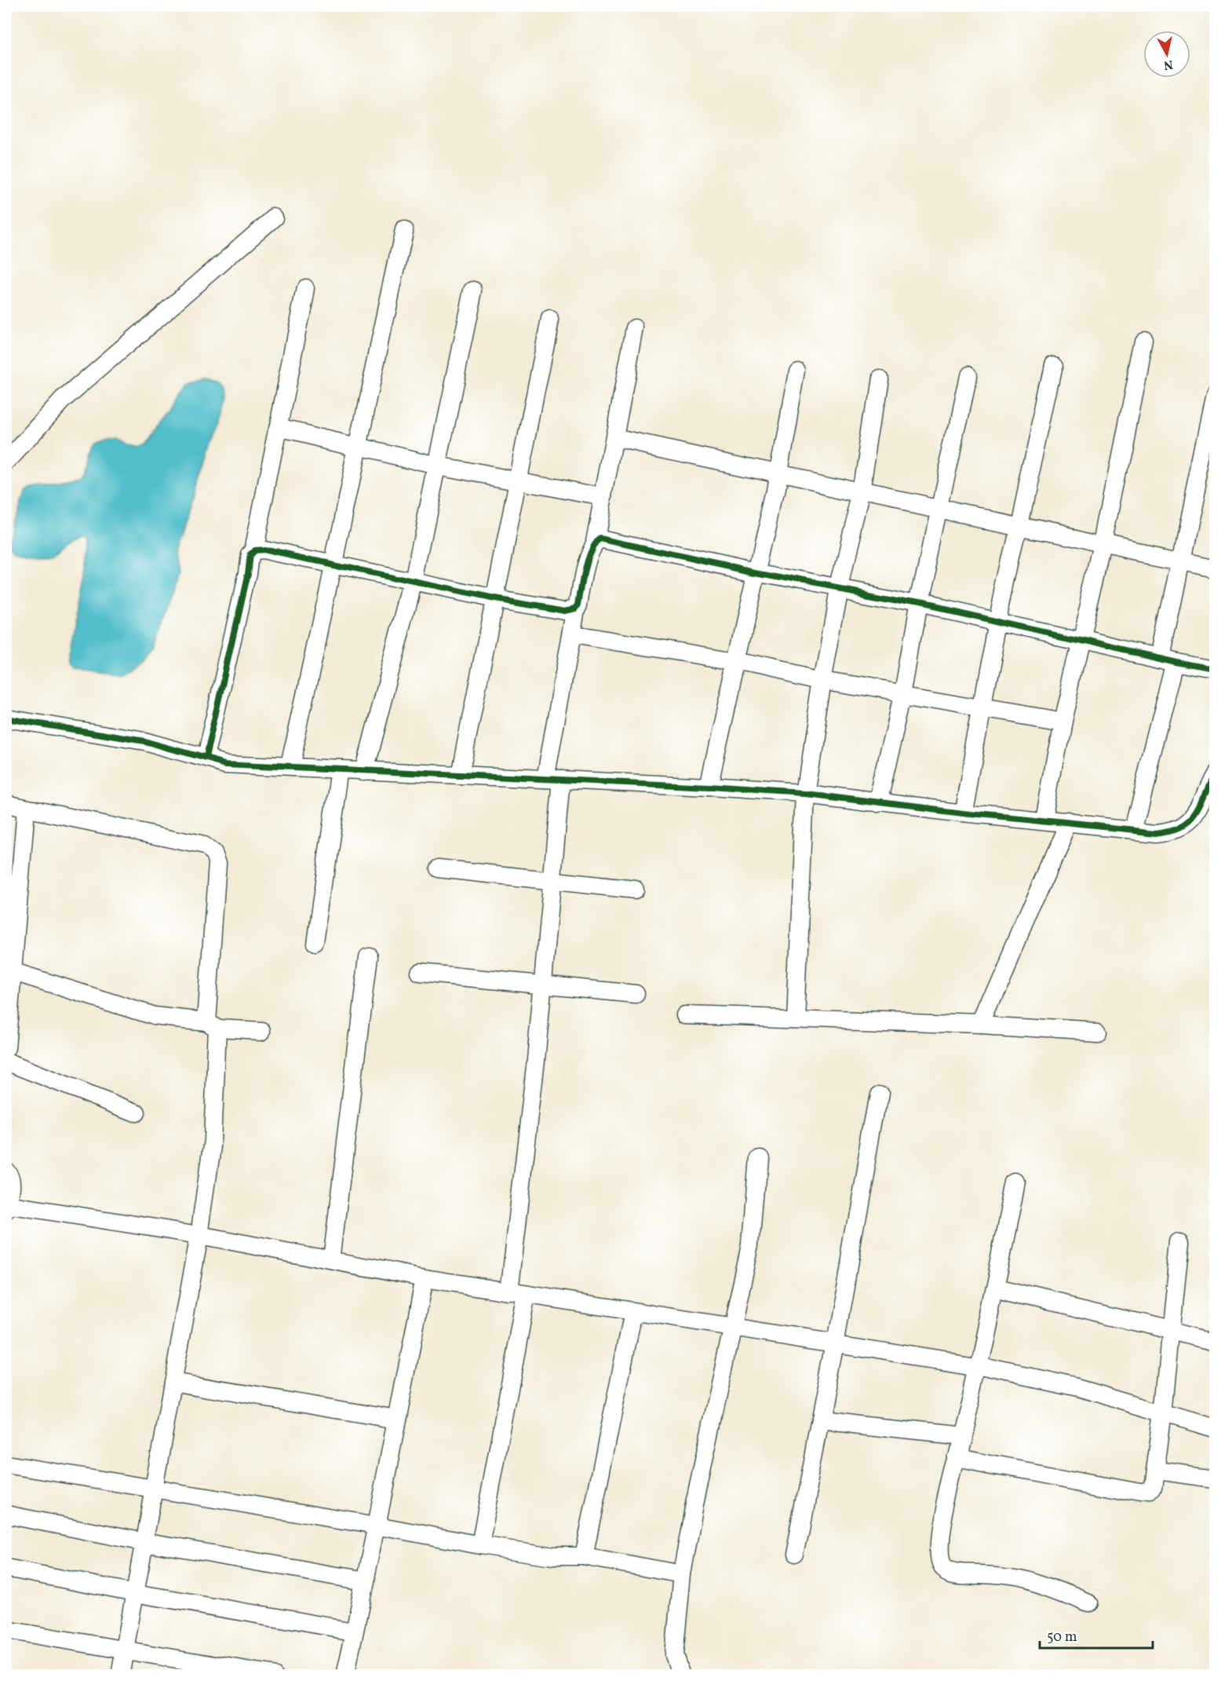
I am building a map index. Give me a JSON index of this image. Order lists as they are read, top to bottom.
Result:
{
  "scale_bar": "50 m",
  "north": "bottom"
}
